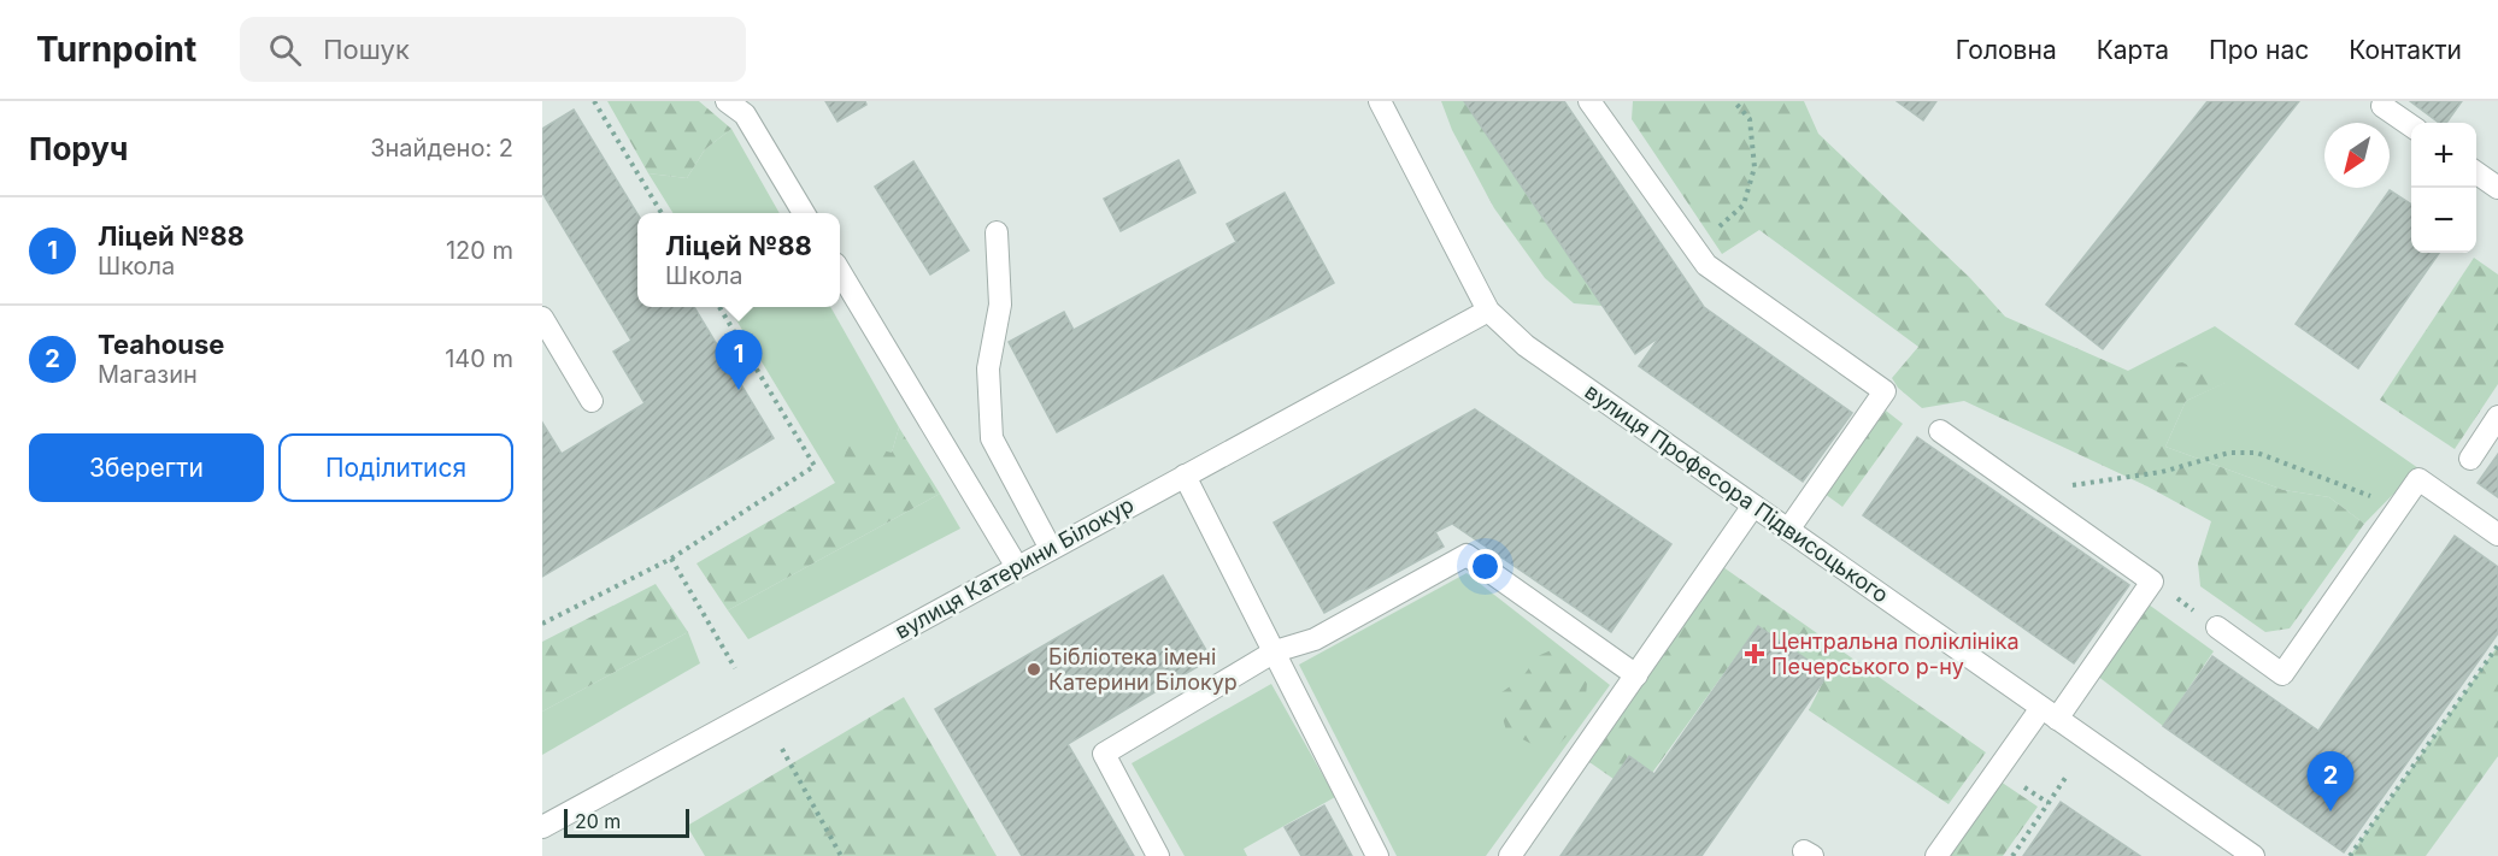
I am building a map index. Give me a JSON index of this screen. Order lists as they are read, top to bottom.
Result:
{
  "streets": {
    "street": ["вулиця Професора Підвисоцького", "вулиця Катерини Білокур"]
  },
  "crossings": [
    ["вулиця Професора Підвисоцького", "вулиця Катерини Білокур"]
  ],
  "places": {
    "health": ["Центральна поліклініка Печерського р-ну"],
    "other": ["Бібліотека імені Катерини Білокур"]
  },
  "scale_bar": "20 m",
  "north": "bottom left",
  "page": {
    "header": "Turnpoint",
    "search": "Пошук",
    "nav": [
      "Головна",
      "Карта",
      "Про нас",
      "Контакти"
    ],
    "heading": ["Поруч", "Знайдено: 2"],
    "map_buttons": ["+", "−"],
    "list": [
      {
        "mark": "1",
        "name": "Ліцей №88",
        "note": "Школа",
        "value": "120 m"
      },
      {
        "mark": "2",
        "name": "Teahouse",
        "note": "Магазин",
        "value": "140 m"
      }
    ],
    "popup": ["Ліцей №88", "Школа"],
    "pins": ["1", "2"],
    "buttons": ["Зберегти", "Поділитися"],
    "scale": "20 m"
  }
}
